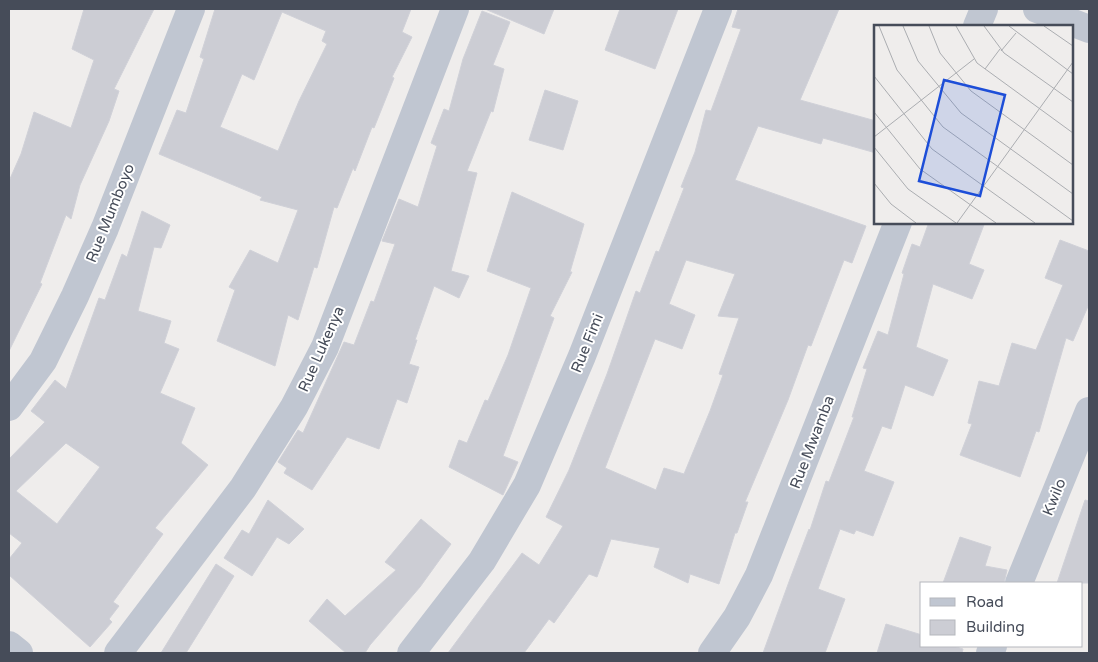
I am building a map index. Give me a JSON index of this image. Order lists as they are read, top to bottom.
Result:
{
  "streets": {
    "street": [
      "Rue Mumboyo",
      "Rue Fimi",
      "Rue Lukenya",
      "Rue Mwamba",
      "Kwilo"
    ]
  },
  "legend": ["Road", "Building"]
}
